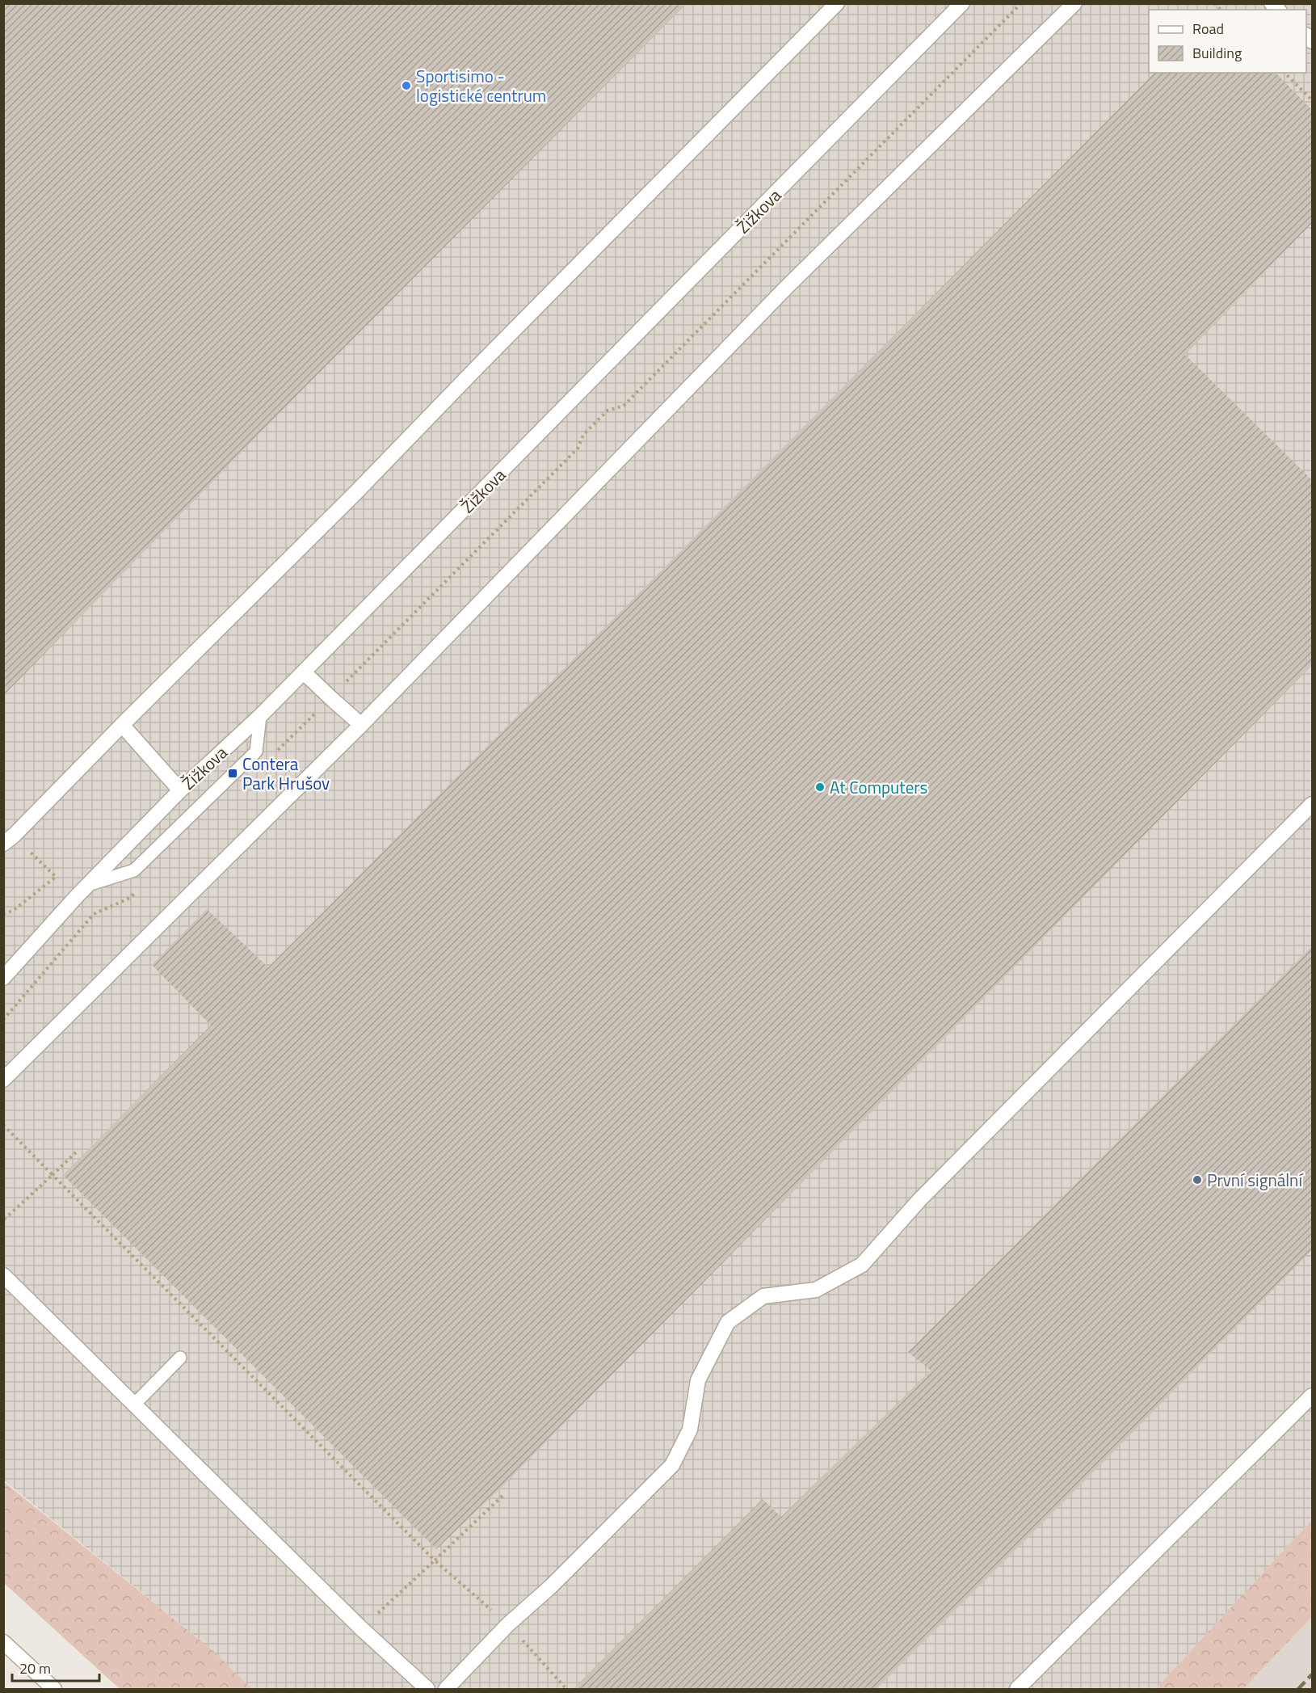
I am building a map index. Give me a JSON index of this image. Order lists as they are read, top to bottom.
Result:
{
  "streets": {
    "street": ["Žižkova"]
  },
  "places": {
    "other": ["Sportisimo - logistické centrum", "At Computers", "První signální"],
    "transit": ["Contera Park Hrušov"]
  },
  "legend": ["Road", "Building"],
  "scale_bar": "20 m"
}
